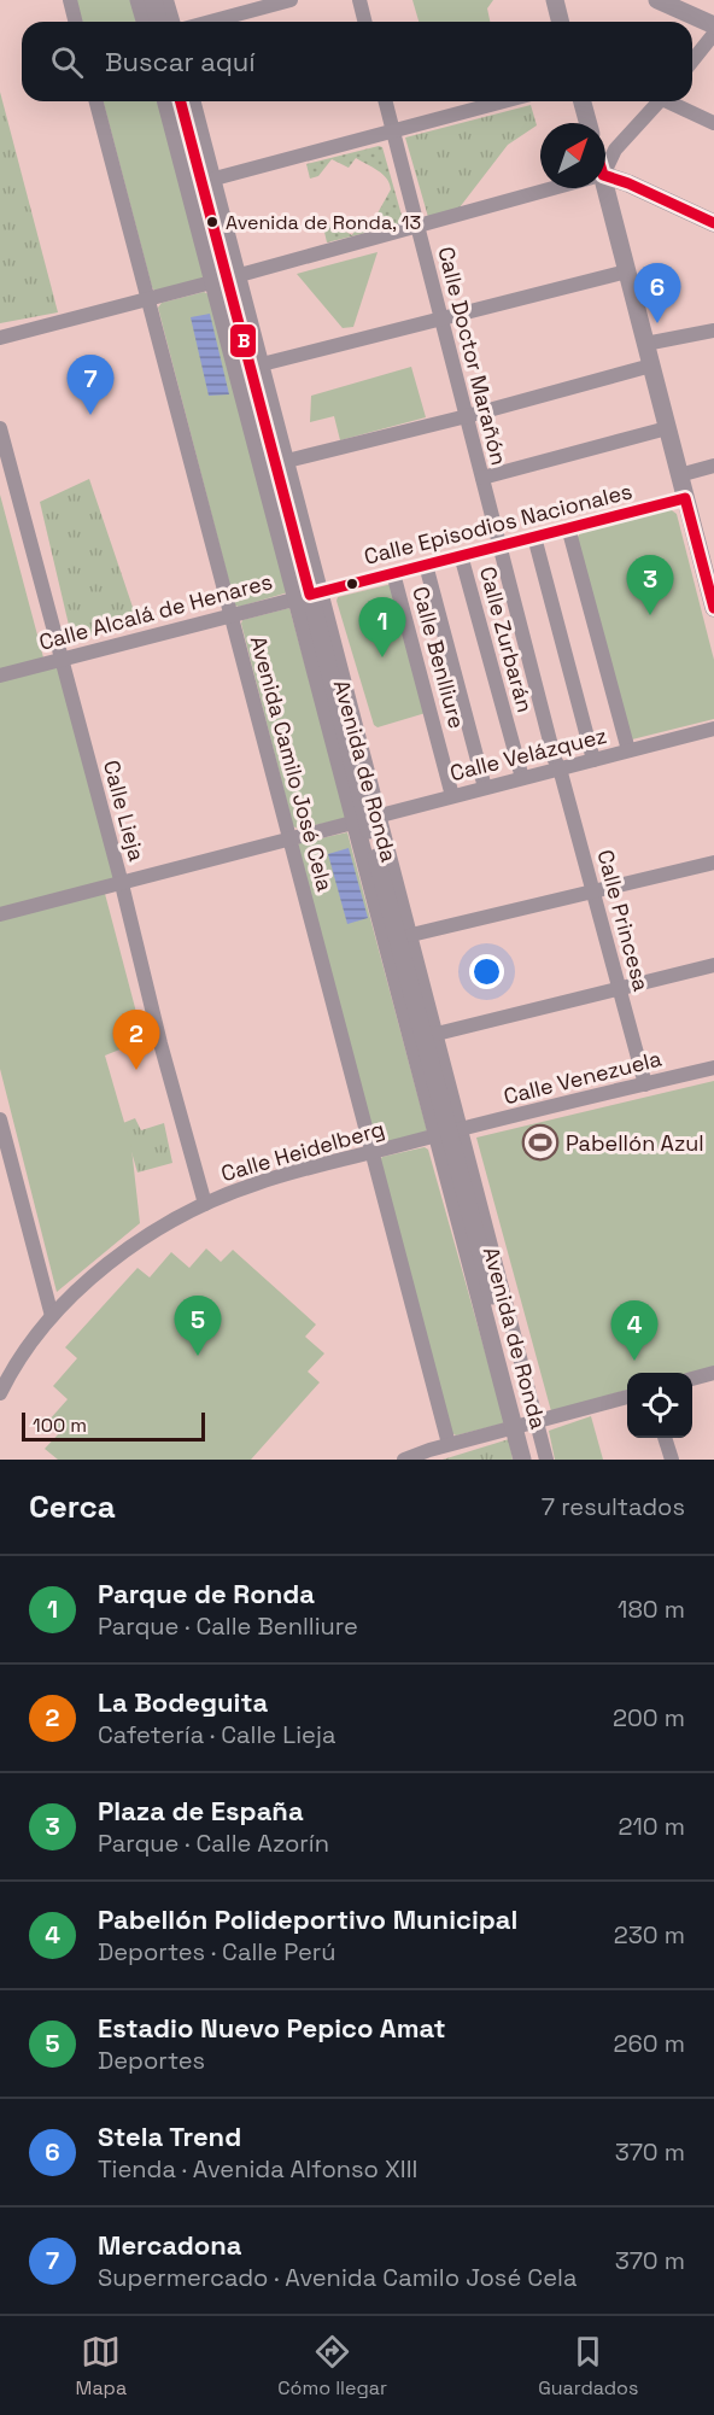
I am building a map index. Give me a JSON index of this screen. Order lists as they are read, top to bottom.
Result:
{
  "streets": {
    "street": [
      "Calle Doctor Marañón",
      "Calle Episodios Nacionales",
      "Calle Alcalá de Henares",
      "Calle Zurbarán",
      "Calle Benlliure",
      "Calle Velázquez",
      "Avenida Camilo José Cela",
      "Avenida de Ronda",
      "Calle Lieja",
      "Calle Princesa",
      "Calle Venezuela",
      "Calle Heidelberg"
    ]
  },
  "crossings": [
    ["Calle Doctor Marañón", "Calle Episodios Nacionales"],
    ["Calle Doctor Marañón", "Calle Velázquez"],
    ["Calle Doctor Marañón", "Calle Princesa"],
    ["Calle Episodios Nacionales", "Calle Alcalá de Henares"],
    ["Calle Episodios Nacionales", "Calle Zurbarán"],
    ["Calle Episodios Nacionales", "Calle Benlliure"],
    ["Calle Episodios Nacionales", "Avenida de Ronda"],
    ["Calle Alcalá de Henares", "Avenida Camilo José Cela"],
    ["Calle Alcalá de Henares", "Avenida de Ronda"],
    ["Calle Alcalá de Henares", "Calle Lieja"],
    ["Calle Zurbarán", "Calle Velázquez"],
    ["Calle Benlliure", "Calle Velázquez"],
    ["Calle Velázquez", "Avenida Camilo José Cela"],
    ["Calle Velázquez", "Avenida de Ronda"],
    ["Calle Velázquez", "Calle Lieja"],
    ["Calle Velázquez", "Calle Princesa"],
    ["Avenida Camilo José Cela", "Calle Heidelberg"],
    ["Avenida de Ronda", "Calle Venezuela"],
    ["Avenida de Ronda", "Calle Heidelberg"],
    ["Calle Lieja", "Calle Heidelberg"],
    ["Calle Princesa", "Calle Venezuela"],
    ["Calle Venezuela", "Calle Heidelberg"]
  ],
  "places": {
    "other": ["Avenida de Ronda, 13"],
    "sports": ["Pabellón Azul"]
  },
  "lines": ["transit line B"],
  "scale_bar": "100 m",
  "north": "top right",
  "page": {
    "search": "Buscar aquí",
    "pins": [
      "6",
      "7",
      "3",
      "1",
      "2",
      "5",
      "4"
    ],
    "scale": "100 m",
    "heading": ["Cerca", "7 resultados"],
    "list": [
      {
        "mark": "1",
        "name": "Parque de Ronda",
        "note": "Parque · Calle Benlliure",
        "value": "180 m"
      },
      {
        "mark": "2",
        "name": "La Bodeguita",
        "note": "Cafetería · Calle Lieja",
        "value": "200 m"
      },
      {
        "mark": "3",
        "name": "Plaza de España",
        "note": "Parque · Calle Azorín",
        "value": "210 m"
      },
      {
        "mark": "4",
        "name": "Pabellón Polideportivo Municipal",
        "note": "Deportes · Calle Perú",
        "value": "230 m"
      },
      {
        "mark": "5",
        "name": "Estadio Nuevo Pepico Amat",
        "note": "Deportes",
        "value": "260 m"
      },
      {
        "mark": "6",
        "name": "Stela Trend",
        "note": "Tienda · Avenida Alfonso XIII",
        "value": "370 m"
      },
      {
        "mark": "7",
        "name": "Mercadona",
        "note": "Supermercado · Avenida Camilo José Cela",
        "value": "370 m"
      }
    ],
    "nav": ["Mapa", "Cómo llegar", "Guardados"]
  }
}
